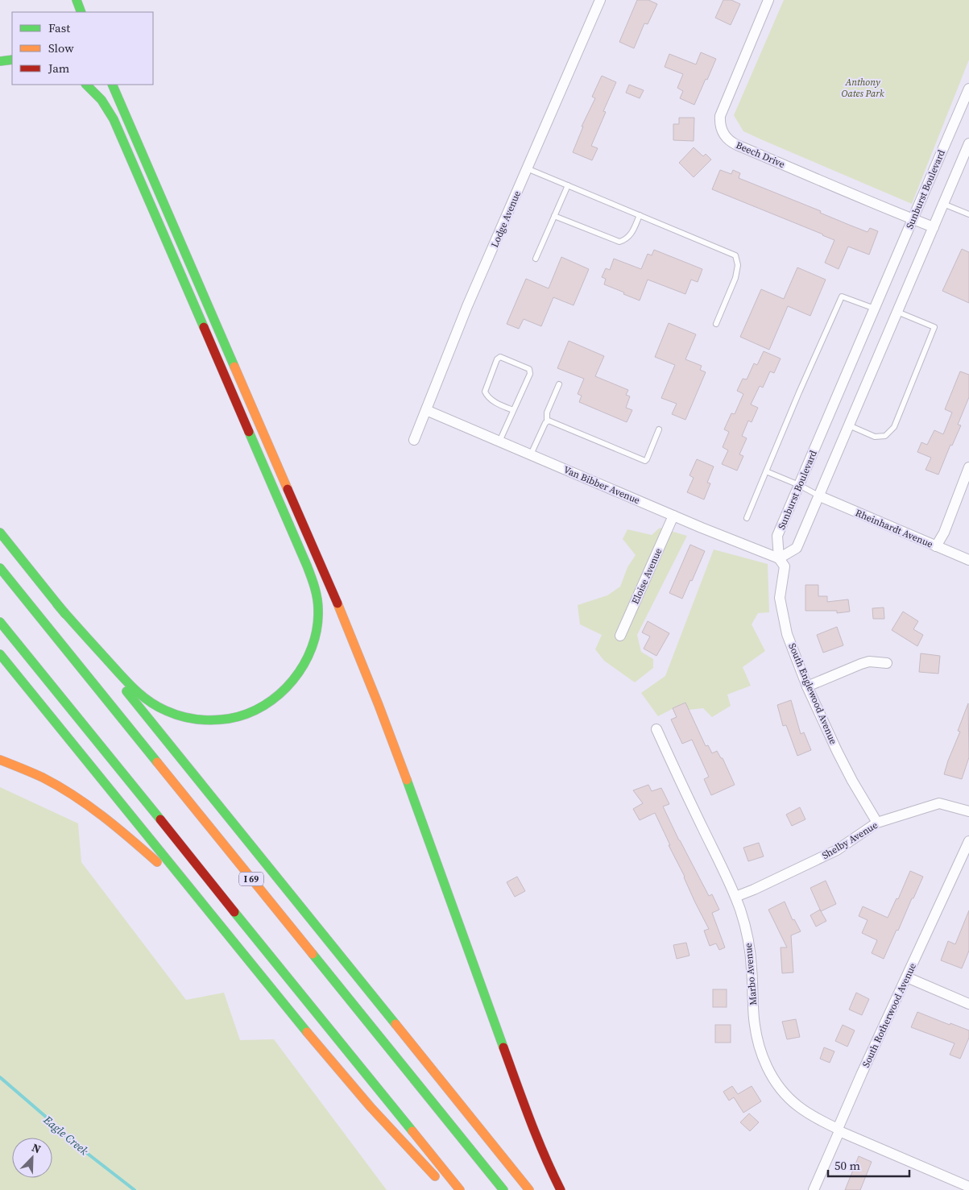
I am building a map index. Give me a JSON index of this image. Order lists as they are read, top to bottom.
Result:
{
  "streets": {
    "highway": ["I 69"],
    "street": [
      "Beech Drive",
      "Sunburst Boulevard",
      "Lodge Avenue",
      "Van Bibber Avenue",
      "Rheinhardt Avenue",
      "Eloise Avenue",
      "South Englewood Avenue",
      "Shelby Avenue",
      "Marbo Avenue",
      "South Rotherwood Avenue"
    ]
  },
  "crossings": [
    ["Beech Drive", "Sunburst Boulevard"],
    ["Sunburst Boulevard", "Van Bibber Avenue"],
    ["Sunburst Boulevard", "South Englewood Avenue"],
    ["Lodge Avenue", "Van Bibber Avenue"],
    ["Van Bibber Avenue", "Eloise Avenue"],
    ["Van Bibber Avenue", "South Englewood Avenue"],
    ["South Englewood Avenue", "Shelby Avenue"],
    ["Shelby Avenue", "Marbo Avenue"],
    ["Marbo Avenue", "South Rotherwood Avenue"]
  ],
  "water": ["Eagle Creek"],
  "parks": ["Anthony Oates Park"],
  "legend": ["Fast", "Slow", "Jam"],
  "scale_bar": "50 m",
  "north": "top right"
}
